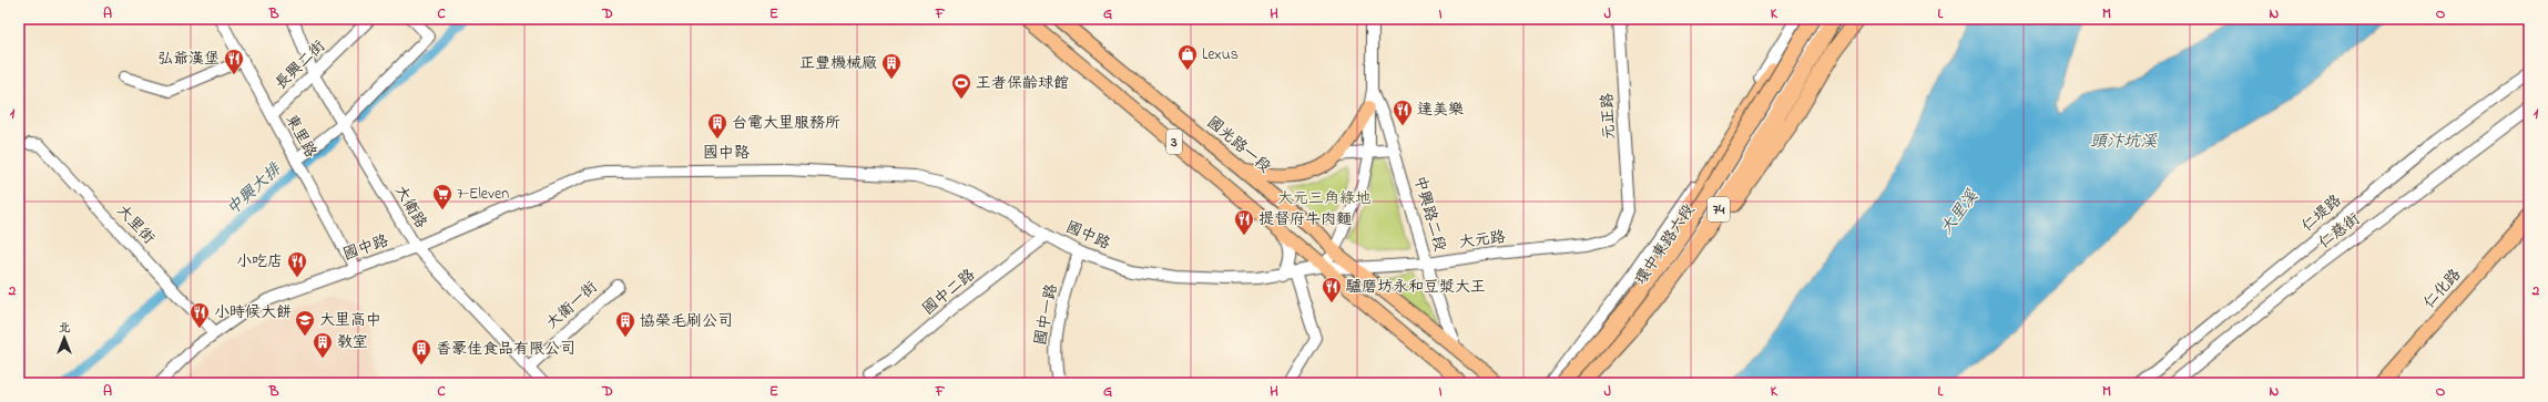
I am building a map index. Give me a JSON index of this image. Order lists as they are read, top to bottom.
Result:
{
  "streets": {
    "highway": ["74"],
    "main road": ["3", "國光路一段", "仁化路"],
    "street": [
      "長興二街",
      "元正路",
      "東里路",
      "國中路",
      "大衛路",
      "中興路二段",
      "仁堤路",
      "大里街",
      "仁慈街",
      "大元路",
      "環中東路六段",
      "國中二路",
      "大衛一街",
      "國中一路"
    ]
  },
  "crossings": [
    ["長興二街", "東里路"],
    ["長興二街", "大衛路"],
    ["元正路", "大元路"],
    ["東里路", "國中路"],
    ["3", "國中路"],
    ["3", "中興路二段"],
    ["3", "大元路"],
    ["國光路一段", "中興路二段"],
    ["國光路一段", "大元路"],
    ["國中路", "大衛路"],
    ["國中路", "中興路二段"],
    ["國中路", "大里街"],
    ["國中路", "大元路"],
    ["國中路", "國中二路"],
    ["國中路", "國中一路"],
    ["大衛路", "大衛一街"],
    ["74", "環中東路六段"],
    ["中興路二段", "大元路"]
  ],
  "water": ["頭汴坑溪", "中興大排", "大里溪"],
  "parks": ["大元三角綠地"],
  "places": {
    "shop": ["Lexus"],
    "restaurant": [
      "弘爺漢堡",
      "達美樂",
      "提督府牛肉麵",
      "小吃店",
      "驢磨坊永和豆漿大王",
      "小時候大餅"
    ],
    "building": [
      "正豐機械廠",
      "台電大里服務所",
      "協榮毛刷公司",
      "教室",
      "香豪佳食品有限公司"
    ],
    "sports": ["王者保齡球館"],
    "supermarket": ["7-Eleven"],
    "school or university": ["大里高中"]
  },
  "north": "top",
  "grid": {
    "columns": [
      "A",
      "B",
      "C",
      "D",
      "E",
      "F",
      "G",
      "H",
      "I",
      "J",
      "K",
      "L",
      "M",
      "N",
      "O"
    ],
    "rows": ["1", "2"]
  }
}
